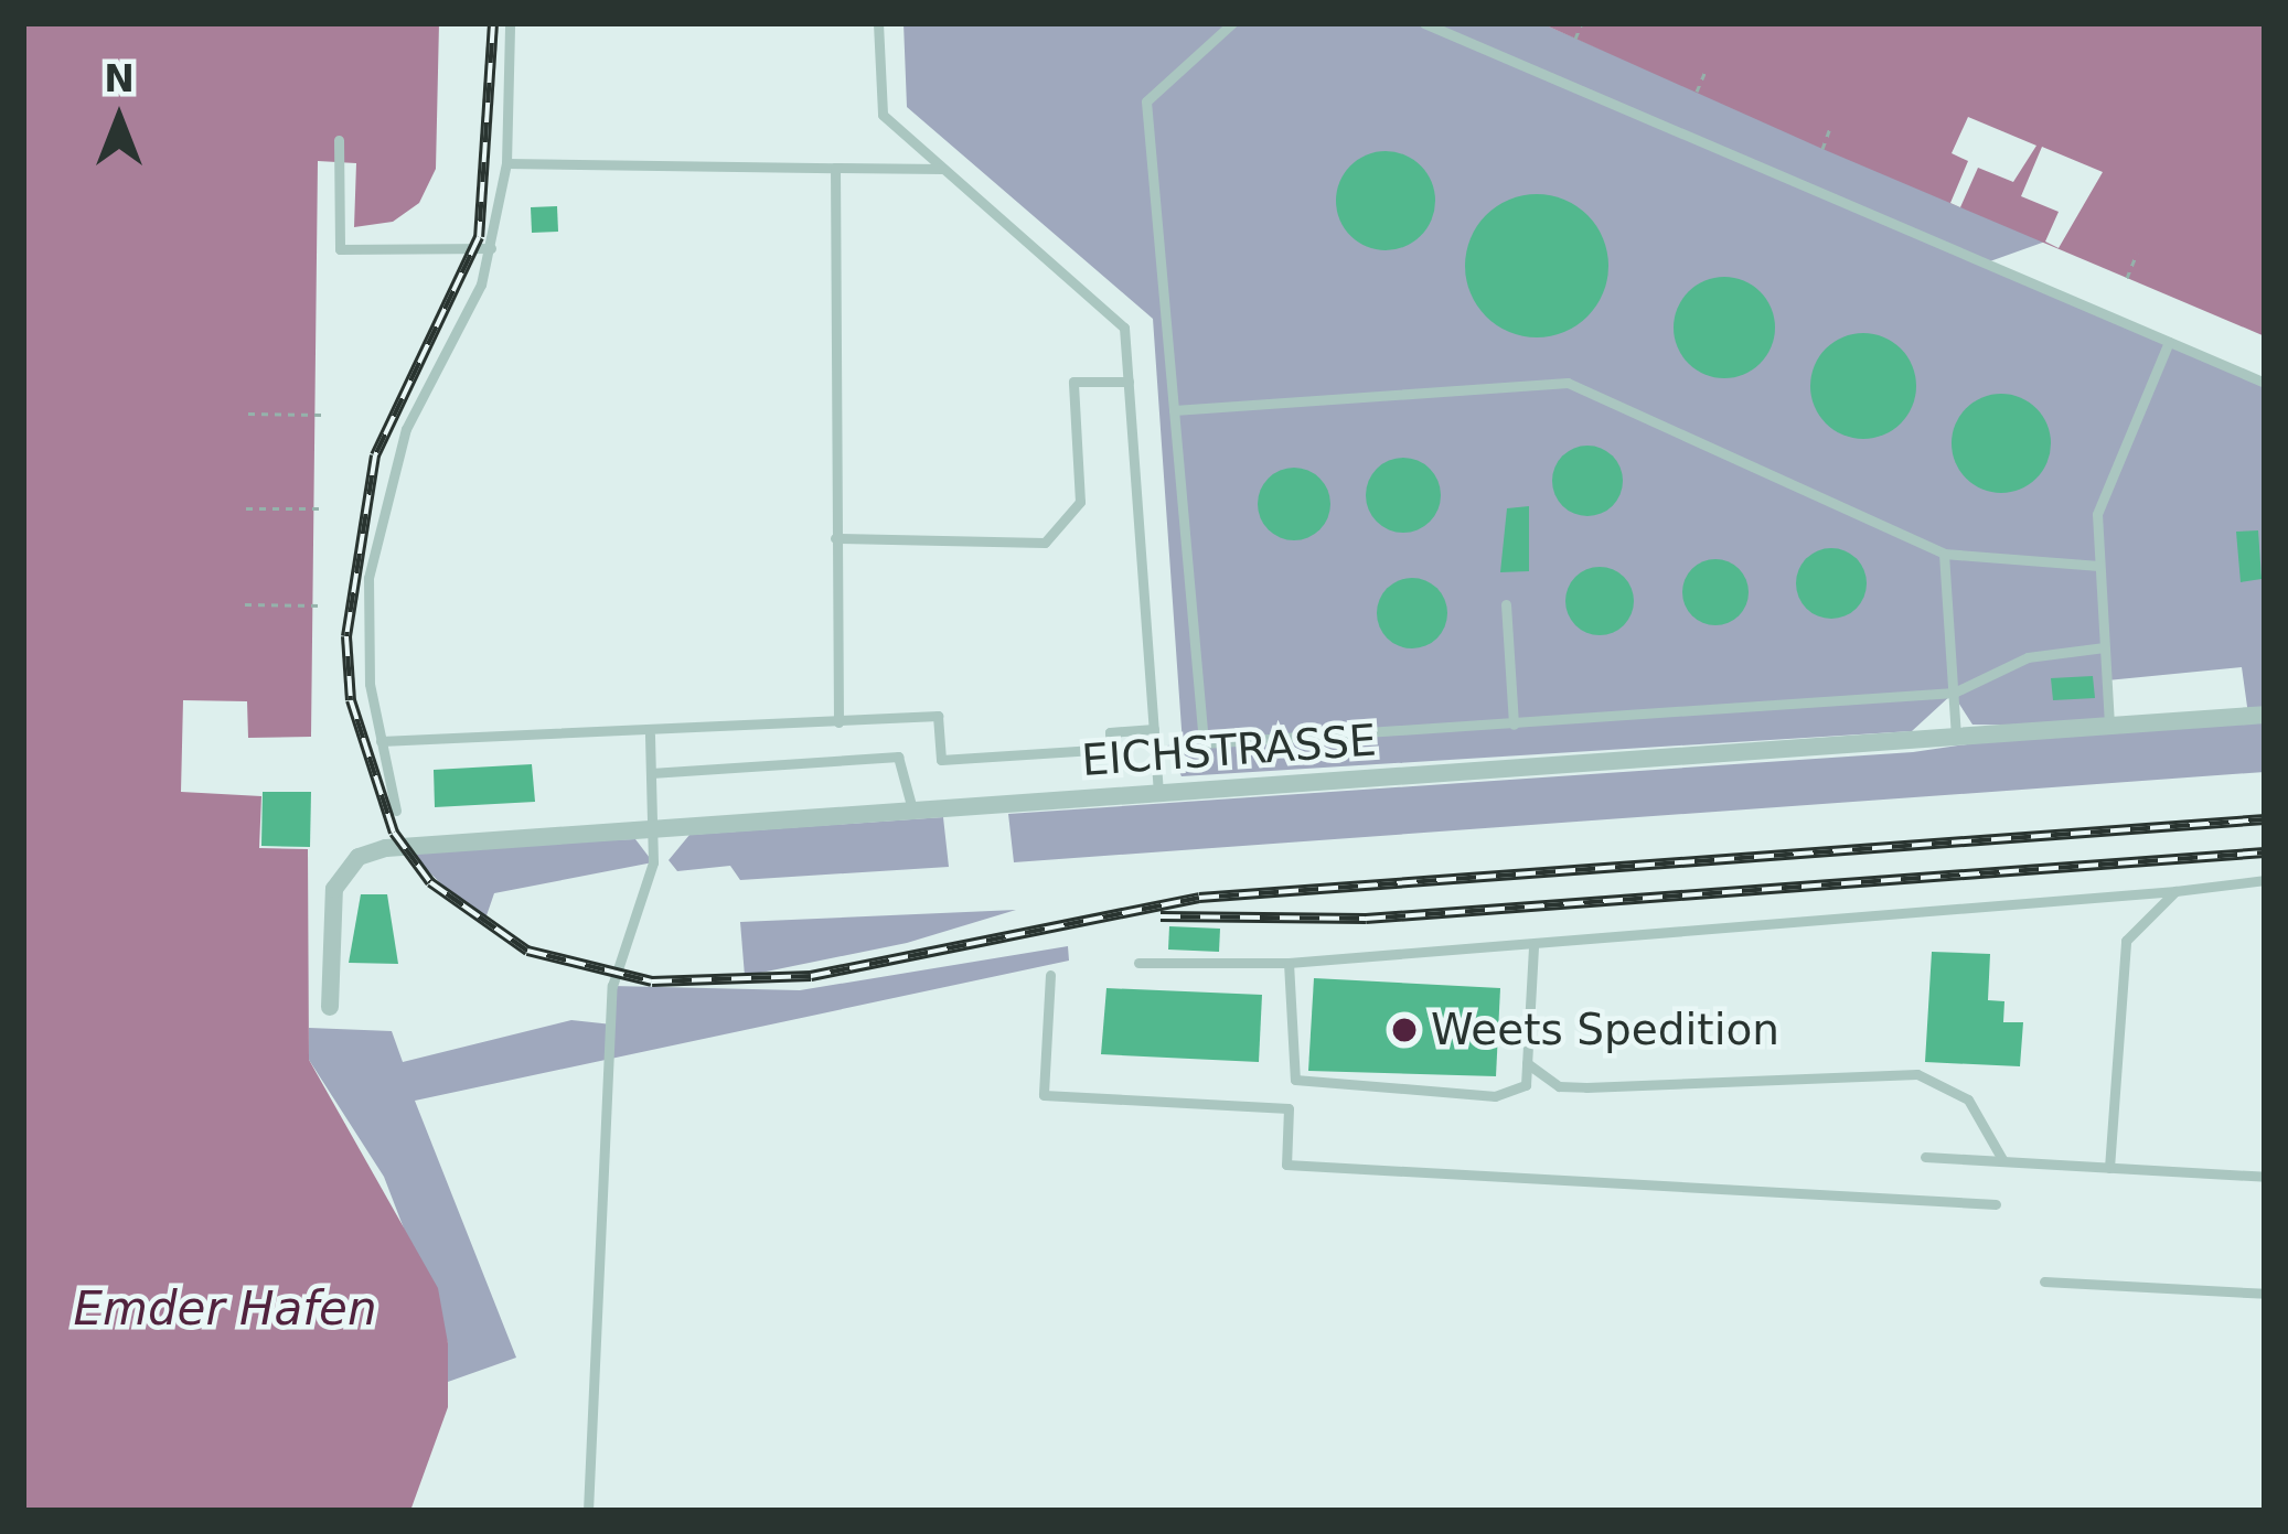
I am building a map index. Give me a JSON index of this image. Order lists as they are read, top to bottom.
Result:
{
  "streets": {
    "street": ["EICHSTRASSE"]
  },
  "water": ["Emder Hafen"],
  "places": ["Weets Spedition"],
  "north": "top"
}
